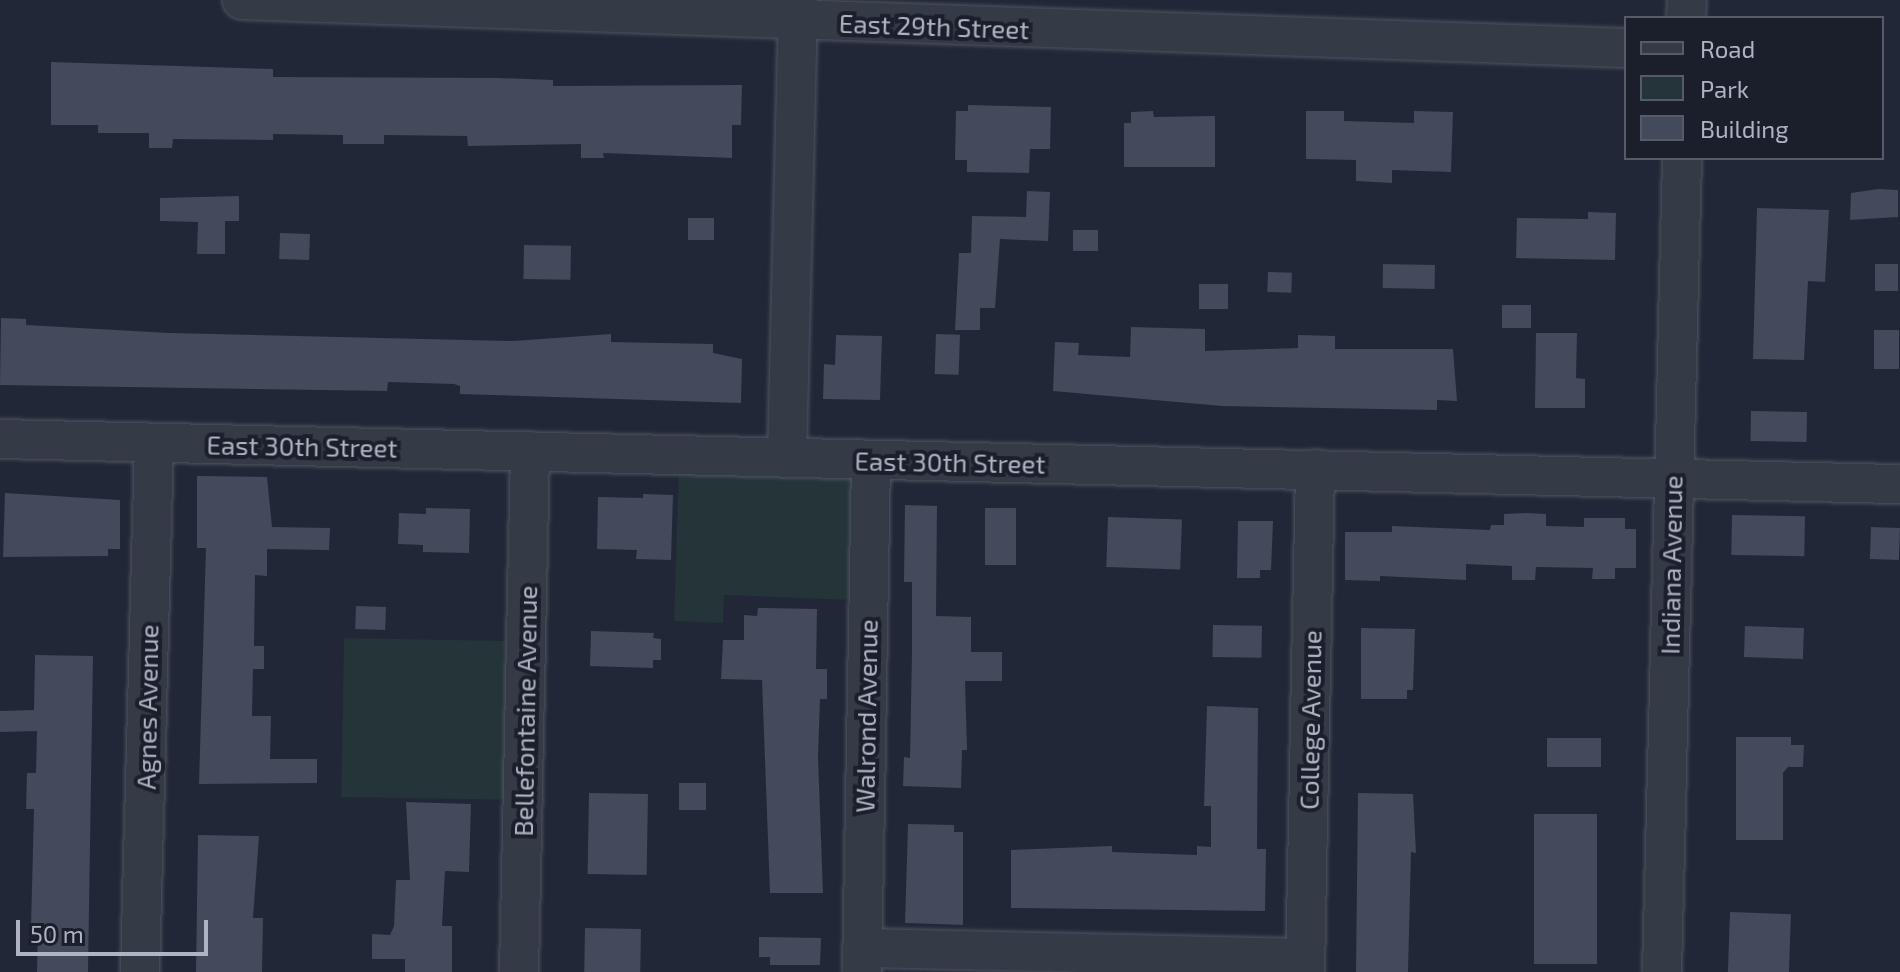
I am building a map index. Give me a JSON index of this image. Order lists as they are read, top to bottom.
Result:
{
  "streets": {
    "street": [
      "East 29th Street",
      "East 30th Street",
      "Indiana Avenue",
      "Agnes Avenue",
      "Bellefontaine Avenue",
      "Walrond Avenue",
      "College Avenue"
    ]
  },
  "crossings": [
    ["East 30th Street", "Indiana Avenue"],
    ["East 30th Street", "Agnes Avenue"],
    ["East 30th Street", "Bellefontaine Avenue"],
    ["East 30th Street", "Walrond Avenue"],
    ["East 30th Street", "College Avenue"]
  ],
  "legend": ["Road", "Park", "Building"],
  "scale_bar": "50 m"
}
